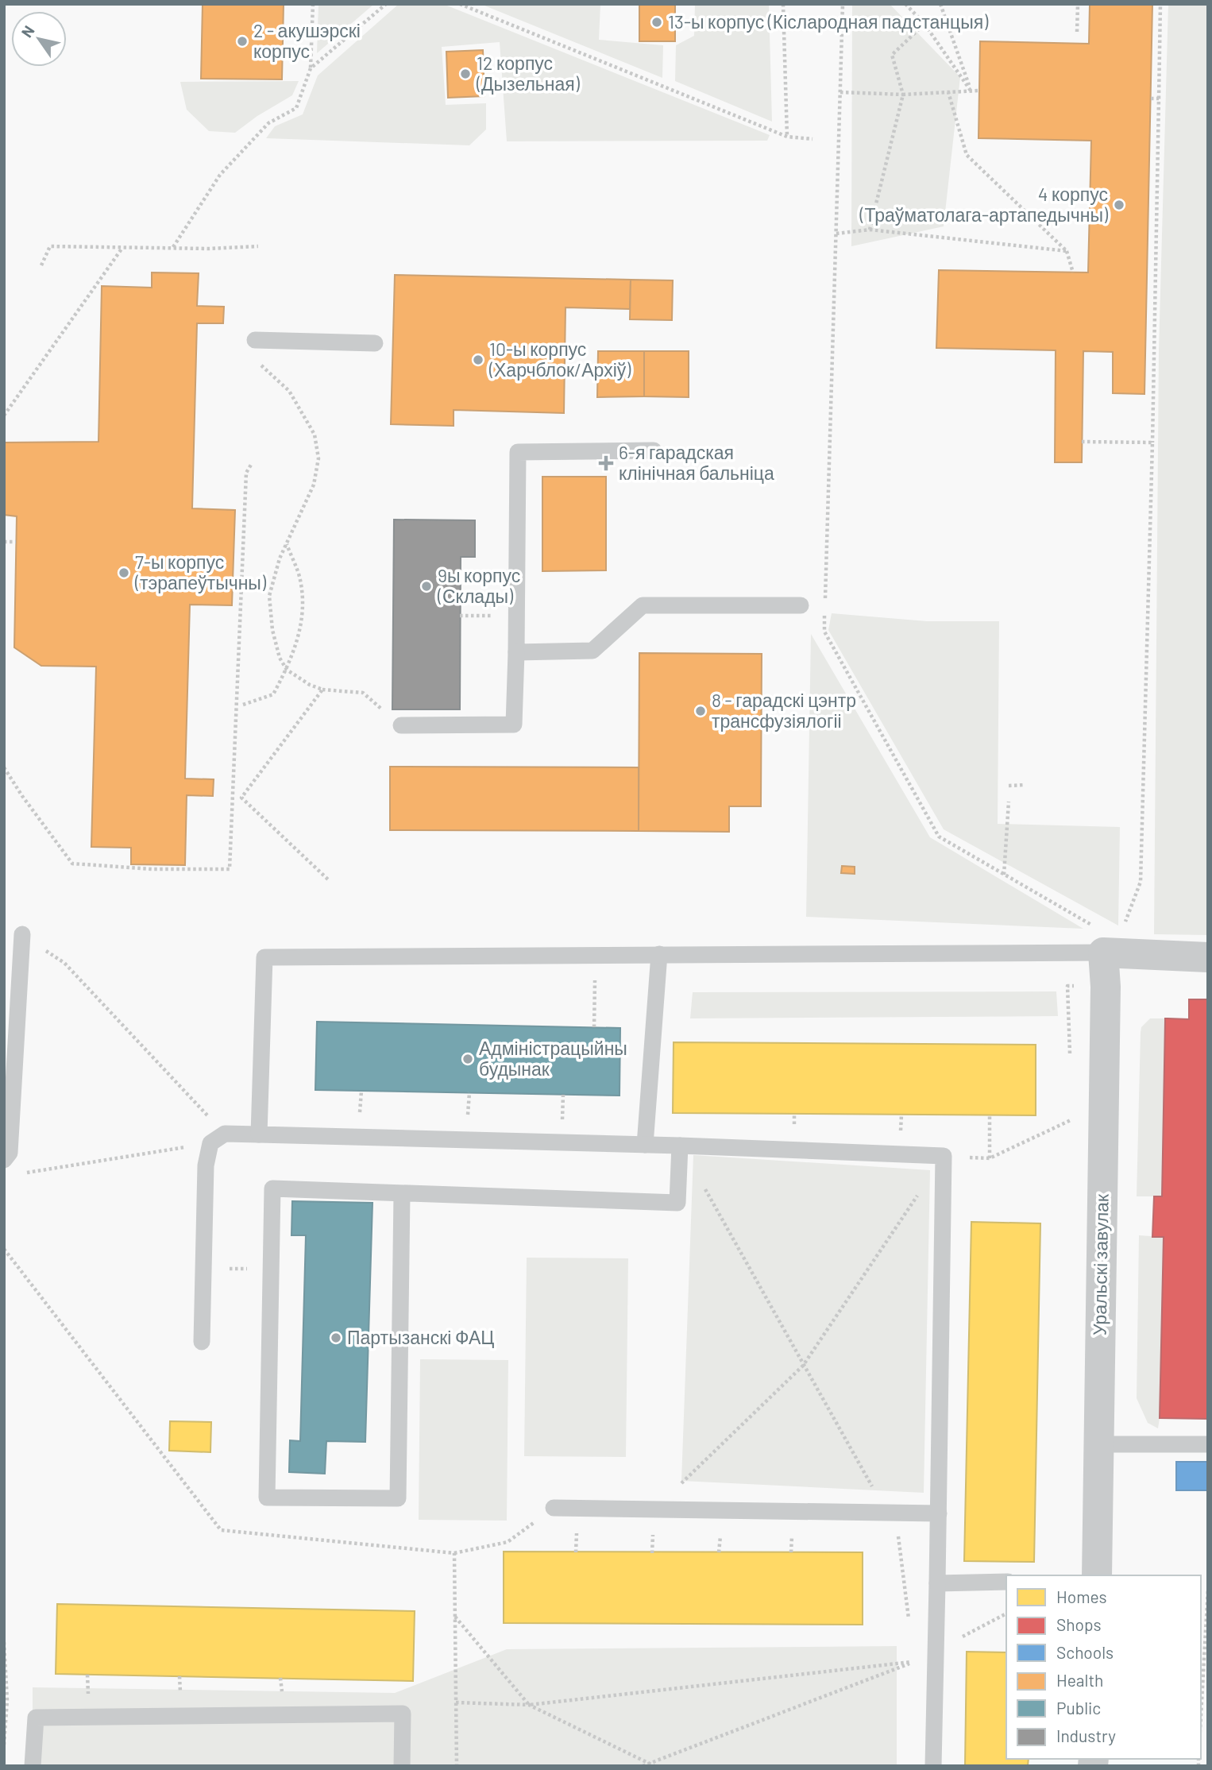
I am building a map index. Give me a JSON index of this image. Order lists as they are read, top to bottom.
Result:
{
  "streets": {
    "street": ["Уральскі завулак"]
  },
  "places": {
    "other": [
      "13-ы корпус (Кіслародная падстанцыя)",
      "2 - акушэрскі корпус",
      "12 корпус (Дызельная)",
      "4 корпус (Траўматолага-артапедычны)",
      "10-ы корпус (Харчблок/Архіў)",
      "7-ы корпус (тэрапеўтычны)",
      "9ы корпус (Склады)",
      "8 - гарадскі цэнтр трансфузіялогіі",
      "Адміністрацыйны будынак",
      "Партызанскі ФАЦ"
    ],
    "health": ["6-я гарадская клінічная бальніца"]
  },
  "legend": [
    "Homes",
    "Shops",
    "Schools",
    "Health",
    "Public",
    "Industry"
  ],
  "north": "top left"
}
